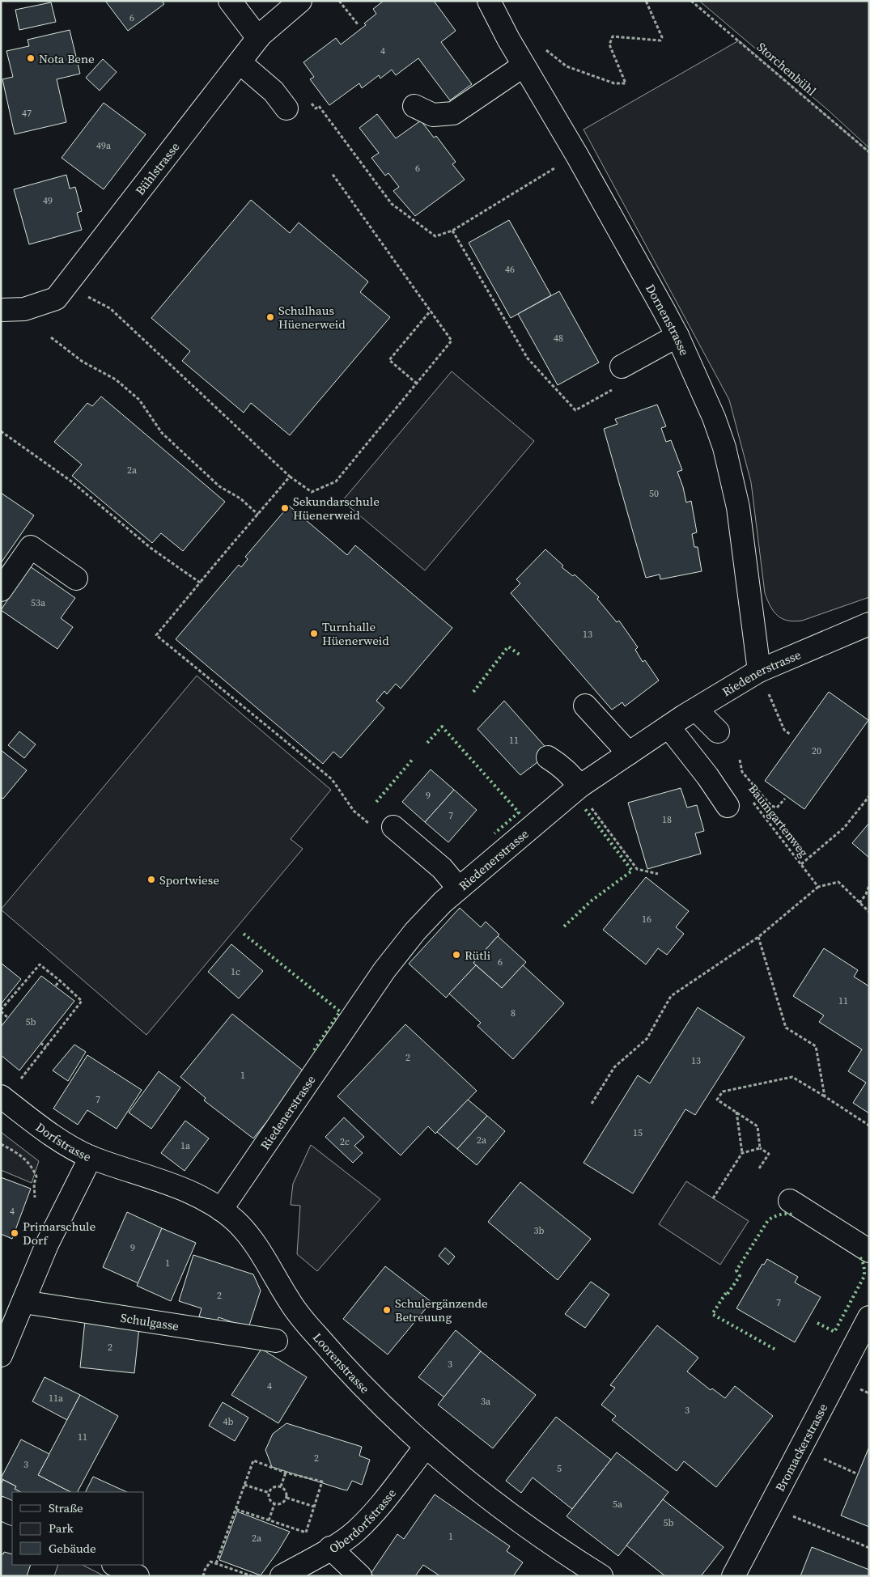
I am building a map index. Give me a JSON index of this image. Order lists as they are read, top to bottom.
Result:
{
  "streets": {
    "street": [
      "Bühlstrasse",
      "Dornenstrasse",
      "Riedenerstrasse",
      "Dorfstrasse",
      "Schulgasse",
      "Loorenstrasse",
      "Bromackerstrasse",
      "Oberdorfstrasse"
    ],
    "path": ["Storchenbühl", "Baumgartenweg"]
  },
  "crossings": [
    ["Dornenstrasse", "Riedenerstrasse"],
    ["Riedenerstrasse", "Loorenstrasse"],
    ["Dorfstrasse", "Schulgasse"],
    ["Dorfstrasse", "Loorenstrasse"],
    ["Loorenstrasse", "Oberdorfstrasse"]
  ],
  "places": [
    "Nota Bene",
    "Schulhaus Hüenerweid",
    "Sekundarschule Hüenerweid",
    "Turnhalle Hüenerweid",
    "Sportwiese",
    "Rütli",
    "Primarschule Dorf",
    "Schulergänzende Betreuung"
  ],
  "house_numbers": [
    "6",
    "4",
    "47",
    "49a",
    "6",
    "49",
    "46",
    "48",
    "2a",
    "50",
    "53a",
    "13",
    "11",
    "20",
    "9",
    "7",
    "18",
    "16",
    "6",
    "1c",
    "11",
    "8",
    "5b",
    "2",
    "13",
    "1",
    "7",
    "15",
    "2a",
    "2c",
    "1a",
    "4",
    "3b",
    "9",
    "1",
    "2",
    "7",
    "2",
    "3",
    "4",
    "11a",
    "3a",
    "3",
    "4b",
    "11",
    "2",
    "3",
    "5",
    "5a",
    "5b",
    "1",
    "2a"
  ],
  "legend": ["Straße", "Park", "Gebäude"]
}
